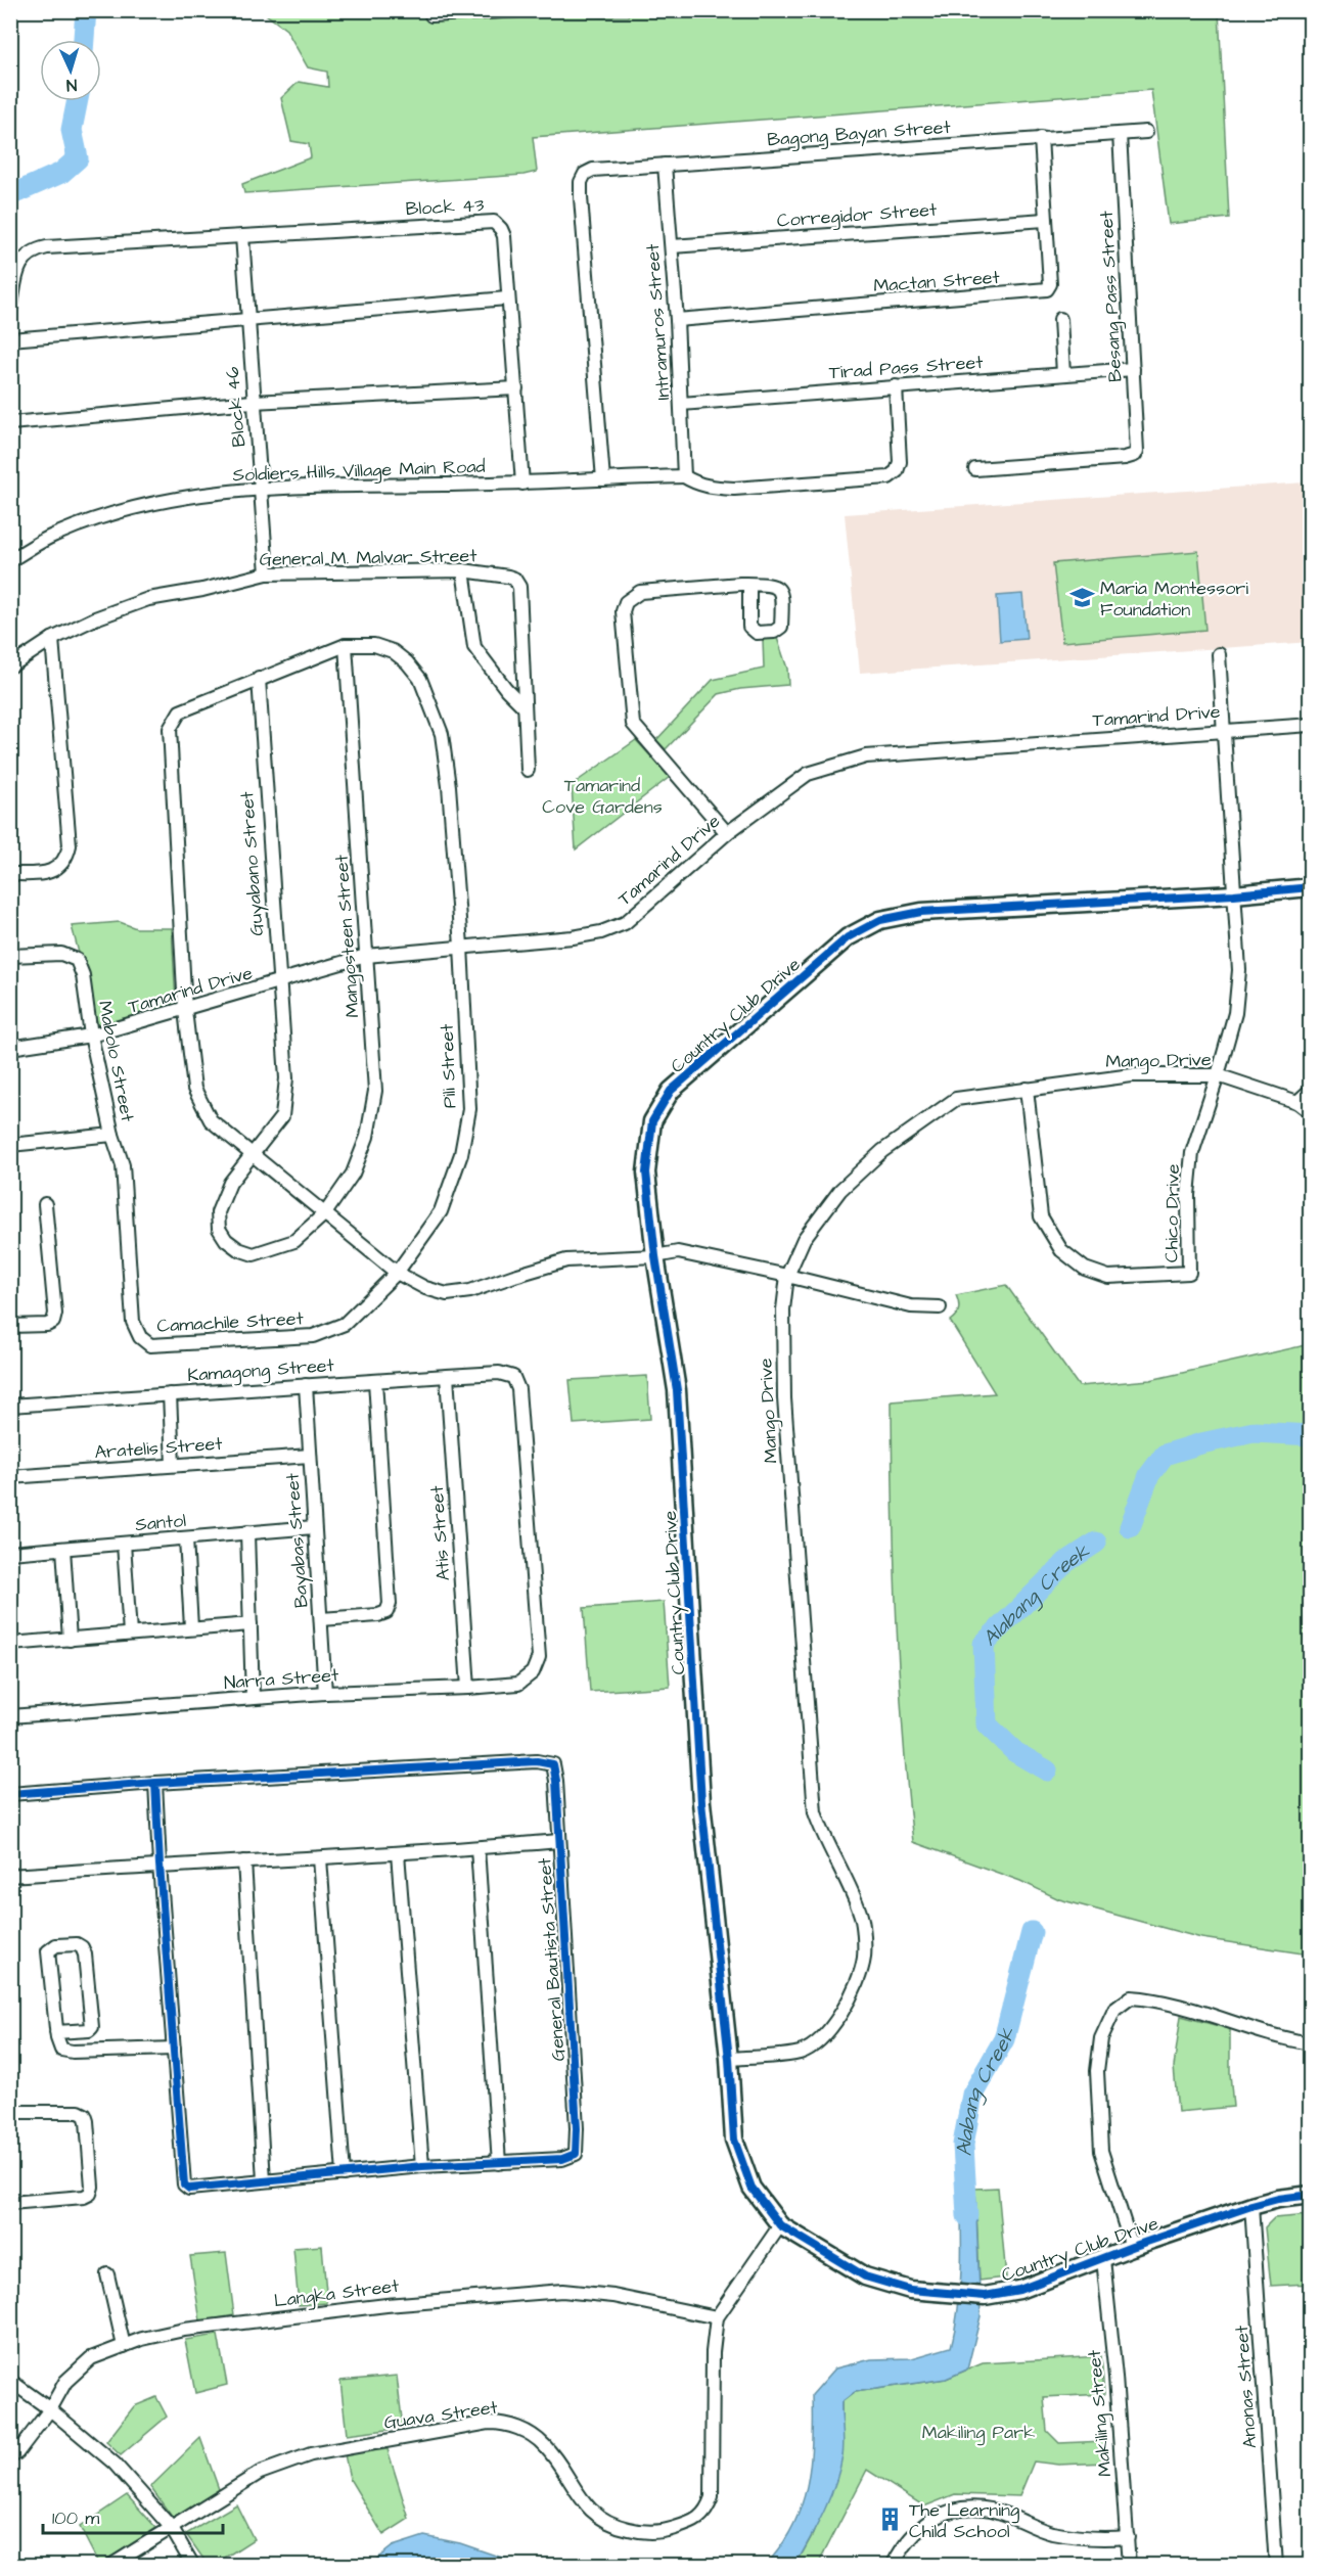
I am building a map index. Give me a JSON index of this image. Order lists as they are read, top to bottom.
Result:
{
  "streets": {
    "street": [
      "Bagong Bayan Street",
      "Block 43",
      "Corregidor Street",
      "Mactan Street",
      "Besang Pass Street",
      "Intramuros Street",
      "Tirad Pass Street",
      "Block 46",
      "Soldiers Hills Village Main Road",
      "General M. Malvar Street",
      "Tamarind Drive",
      "Guyabano Street",
      "Mangosteen Street",
      "Country Club Drive",
      "Mango Drive",
      "Mabolo Street",
      "Pili Street",
      "Chico Drive",
      "Camachile Street",
      "Kamagong Street",
      "Aratelis Street",
      "Santol",
      "Atis Street",
      "Bayabas Street",
      "Narra Street",
      "General Bautista Street",
      "Langka Street",
      "Anonas Street",
      "Makiling Street",
      "Guava Street"
    ]
  },
  "crossings": [
    ["Bagong Bayan Street", "Mactan Street"],
    ["Bagong Bayan Street", "Besang Pass Street"],
    ["Bagong Bayan Street", "Intramuros Street"],
    ["Bagong Bayan Street", "Soldiers Hills Village Main Road"],
    ["Block 43", "Block 46"],
    ["Block 43", "Soldiers Hills Village Main Road"],
    ["Corregidor Street", "Mactan Street"],
    ["Corregidor Street", "Intramuros Street"],
    ["Mactan Street", "Intramuros Street"],
    ["Besang Pass Street", "Tirad Pass Street"],
    ["Intramuros Street", "Tirad Pass Street"],
    ["Intramuros Street", "Soldiers Hills Village Main Road"],
    ["Block 46", "Soldiers Hills Village Main Road"],
    ["Block 46", "General M. Malvar Street"],
    ["Tamarind Drive", "Guyabano Street"],
    ["Tamarind Drive", "Mangosteen Street"],
    ["Tamarind Drive", "Mabolo Street"],
    ["Tamarind Drive", "Pili Street"],
    ["Tamarind Drive", "Chico Drive"],
    ["Guyabano Street", "Mangosteen Street"],
    ["Guyabano Street", "Pili Street"],
    ["Mangosteen Street", "Pili Street"],
    ["Country Club Drive", "Mango Drive"],
    ["Country Club Drive", "Chico Drive"],
    ["Country Club Drive", "Anonas Street"],
    ["Country Club Drive", "Makiling Street"],
    ["Country Club Drive", "Guava Street"],
    ["Mango Drive", "Chico Drive"],
    ["Mabolo Street", "Camachile Street"],
    ["Pili Street", "Camachile Street"],
    ["Kamagong Street", "Atis Street"],
    ["Kamagong Street", "Bayabas Street"],
    ["Kamagong Street", "Narra Street"],
    ["Aratelis Street", "Bayabas Street"],
    ["Santol", "Bayabas Street"],
    ["Atis Street", "Narra Street"],
    ["Bayabas Street", "Narra Street"],
    ["Langka Street", "Guava Street"]
  ],
  "water": ["Alabang Creek"],
  "parks": ["Tamarind Cove Gardens", "Makiling Park"],
  "places": {
    "school or university": ["Maria Montessori Foundation"],
    "building": ["The Learning Child School"]
  },
  "scale_bar": "100 m",
  "north": "bottom"
}
